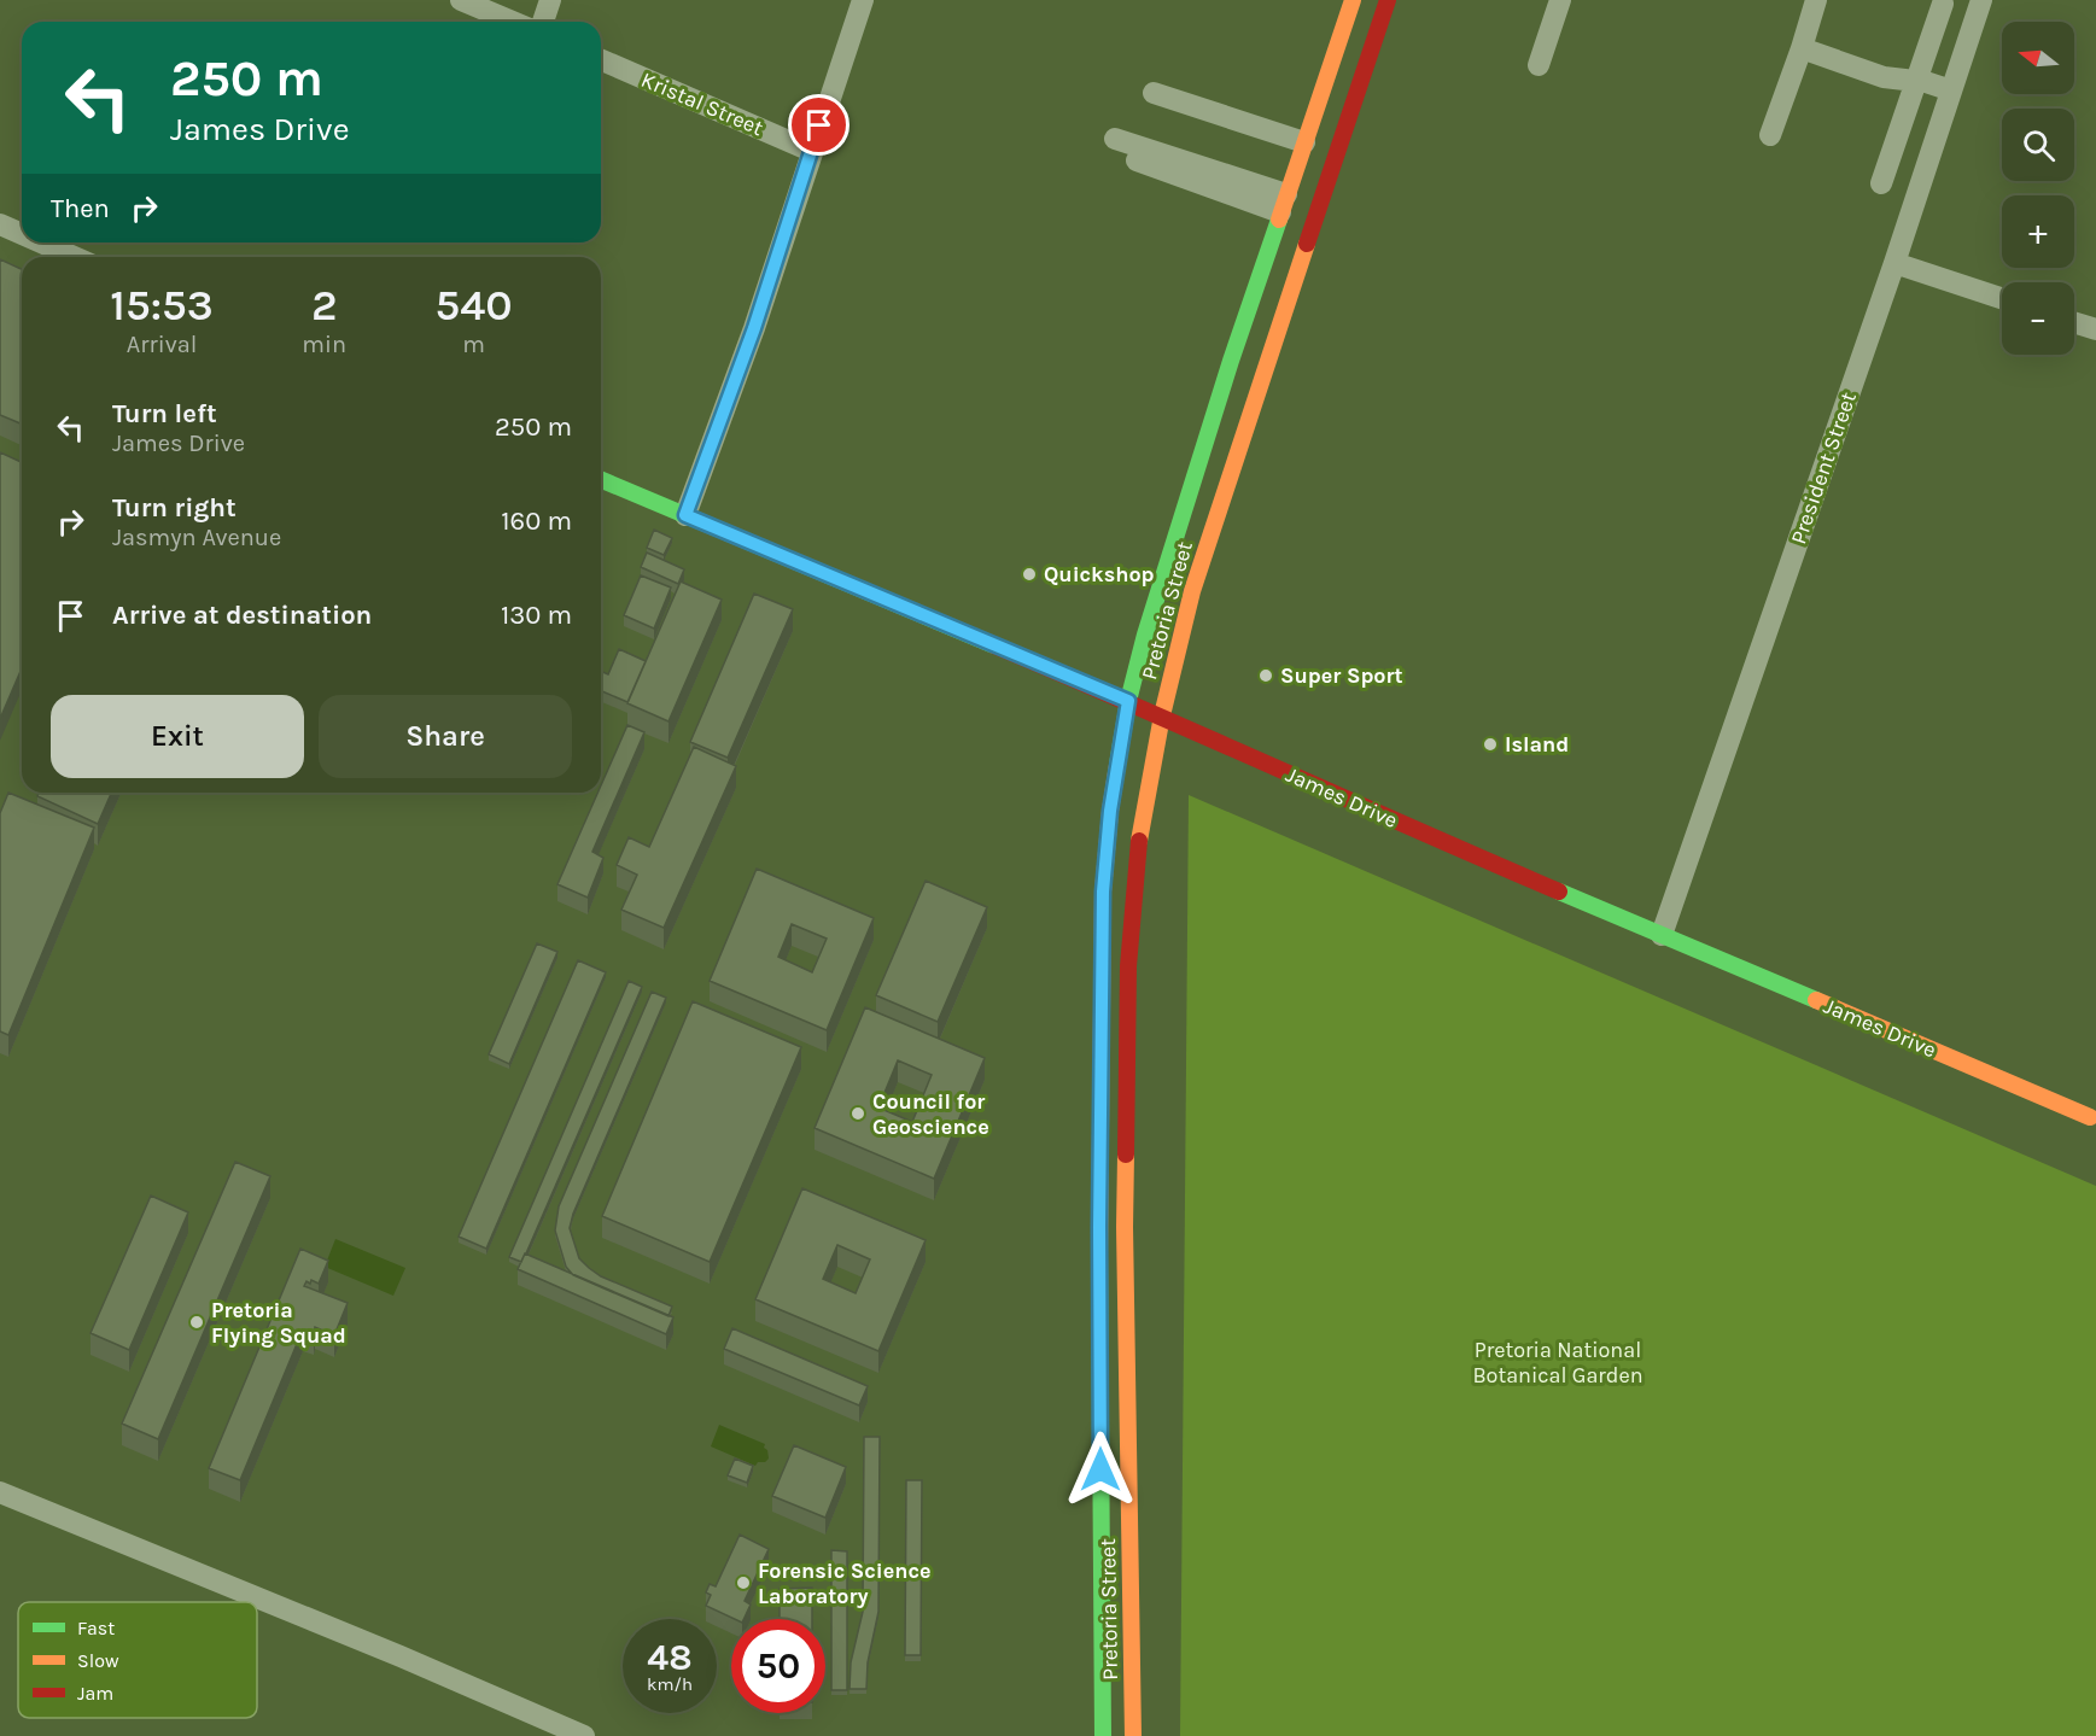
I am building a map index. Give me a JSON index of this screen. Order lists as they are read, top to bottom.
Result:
{
  "streets": {
    "main road": ["Pretoria Street", "James Drive"],
    "street": ["Kristal Street", "President Street"]
  },
  "crossings": [
    ["President Street", "James Drive"],
    ["Pretoria Street", "James Drive"]
  ],
  "parks": ["Pretoria National Botanical Garden"],
  "places": [
    "Quickshop",
    "Super Sport",
    "Island",
    "Council for Geoscience",
    "Pretoria Flying Squad",
    "Forensic Science Laboratory"
  ],
  "legend": ["Fast", "Slow", "Jam"],
  "north": "left",
  "page": {
    "map_buttons": ["+", "−"],
    "turn": ["250 m", "James Drive"],
    "then": "Then",
    "eta": [
      "15:53",
      "Arrival",
      "2",
      "min",
      "540",
      "m"
    ],
    "list": [
      {
        "name": "Turn left",
        "note": "James Drive",
        "value": "250 m"
      },
      {
        "name": "Turn right",
        "note": "Jasmyn Avenue",
        "value": "160 m"
      },
      {
        "name": "Arrive at destination",
        "value": "130 m"
      }
    ],
    "buttons": ["Exit", "Share"],
    "speed": "48 km/h",
    "limit": "50"
  }
}
